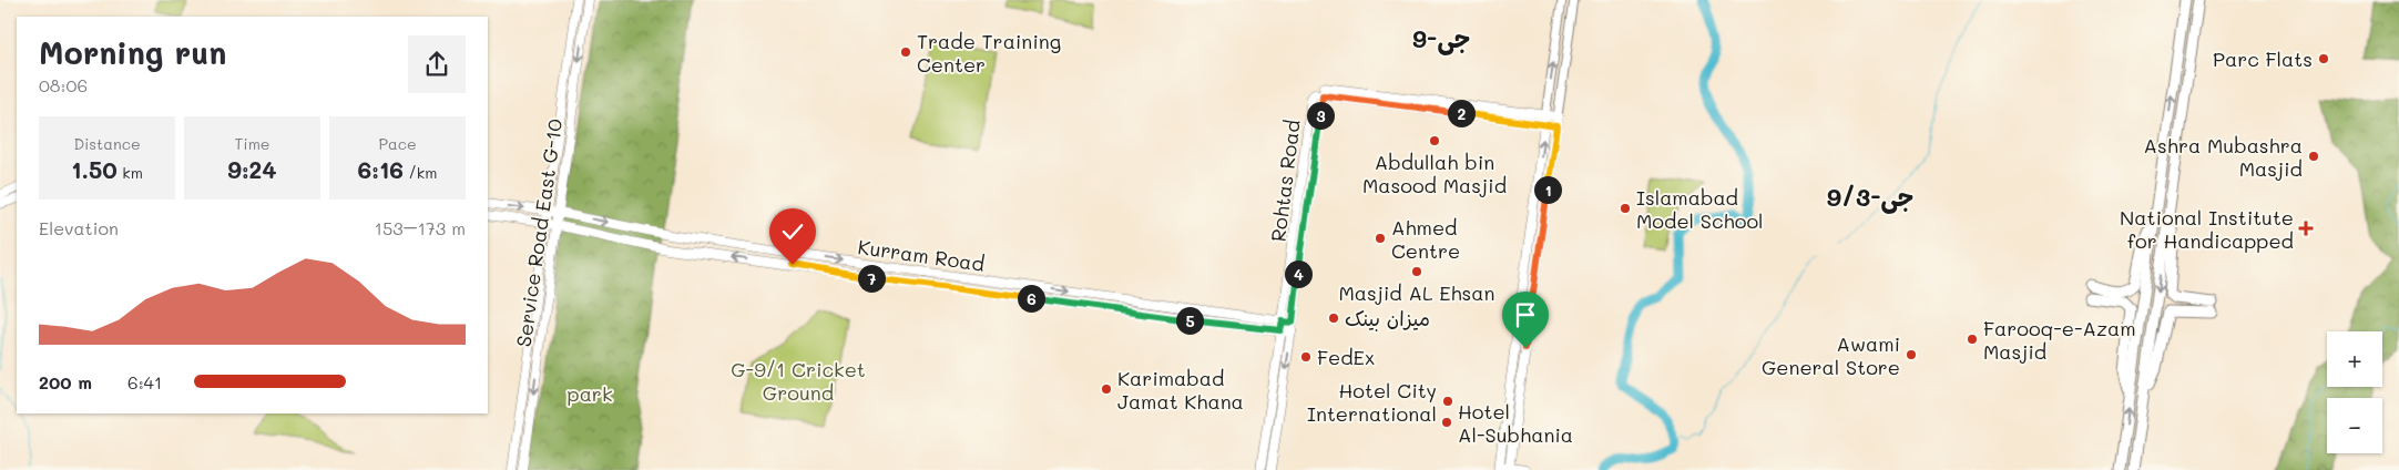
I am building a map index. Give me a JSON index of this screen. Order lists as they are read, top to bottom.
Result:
{
  "streets": {
    "main road": ["Rohtas Road", "Service Road East G-10", "Kurram Road"]
  },
  "crossings": [
    ["Rohtas Road", "Kurram Road"],
    ["Service Road East G-10", "Kurram Road"]
  ],
  "districts": ["جی-9", "جی-9/3"],
  "parks": ["G-9/1 Cricket Ground", "park"],
  "places": {
    "other": [
      "Trade Training Center",
      "Parc Flats",
      "Abdullah bin Masood Masjid",
      "Ashra Mubashra Masjid",
      "Islamabad Model School",
      "Ahmed Centre",
      "Masjid AL Ehsan",
      "میزان بینک",
      "Farooq-e-Azam Masjid",
      "Awami General Store",
      "FedEx",
      "Karimabad Jamat Khana",
      "Hotel City International",
      "Hotel Al-Subhania"
    ],
    "health": ["National Institute for Handicapped"]
  },
  "page": {
    "heading": ["Morning run", "08:06"],
    "pins": [
      "2",
      "3",
      "1",
      "4",
      "7",
      "6",
      "5"
    ],
    "stats": [
      ["Distance", "1.50 km"],
      ["Time", "9:24"],
      ["Pace", "6:16 /km"]
    ],
    "chart": ["Elevation", "153–173 m"],
    "map_buttons": ["+", "−"],
    "list": [
      {
        "name": "200 m",
        "note": "6:41"
      }
    ]
  }
}
